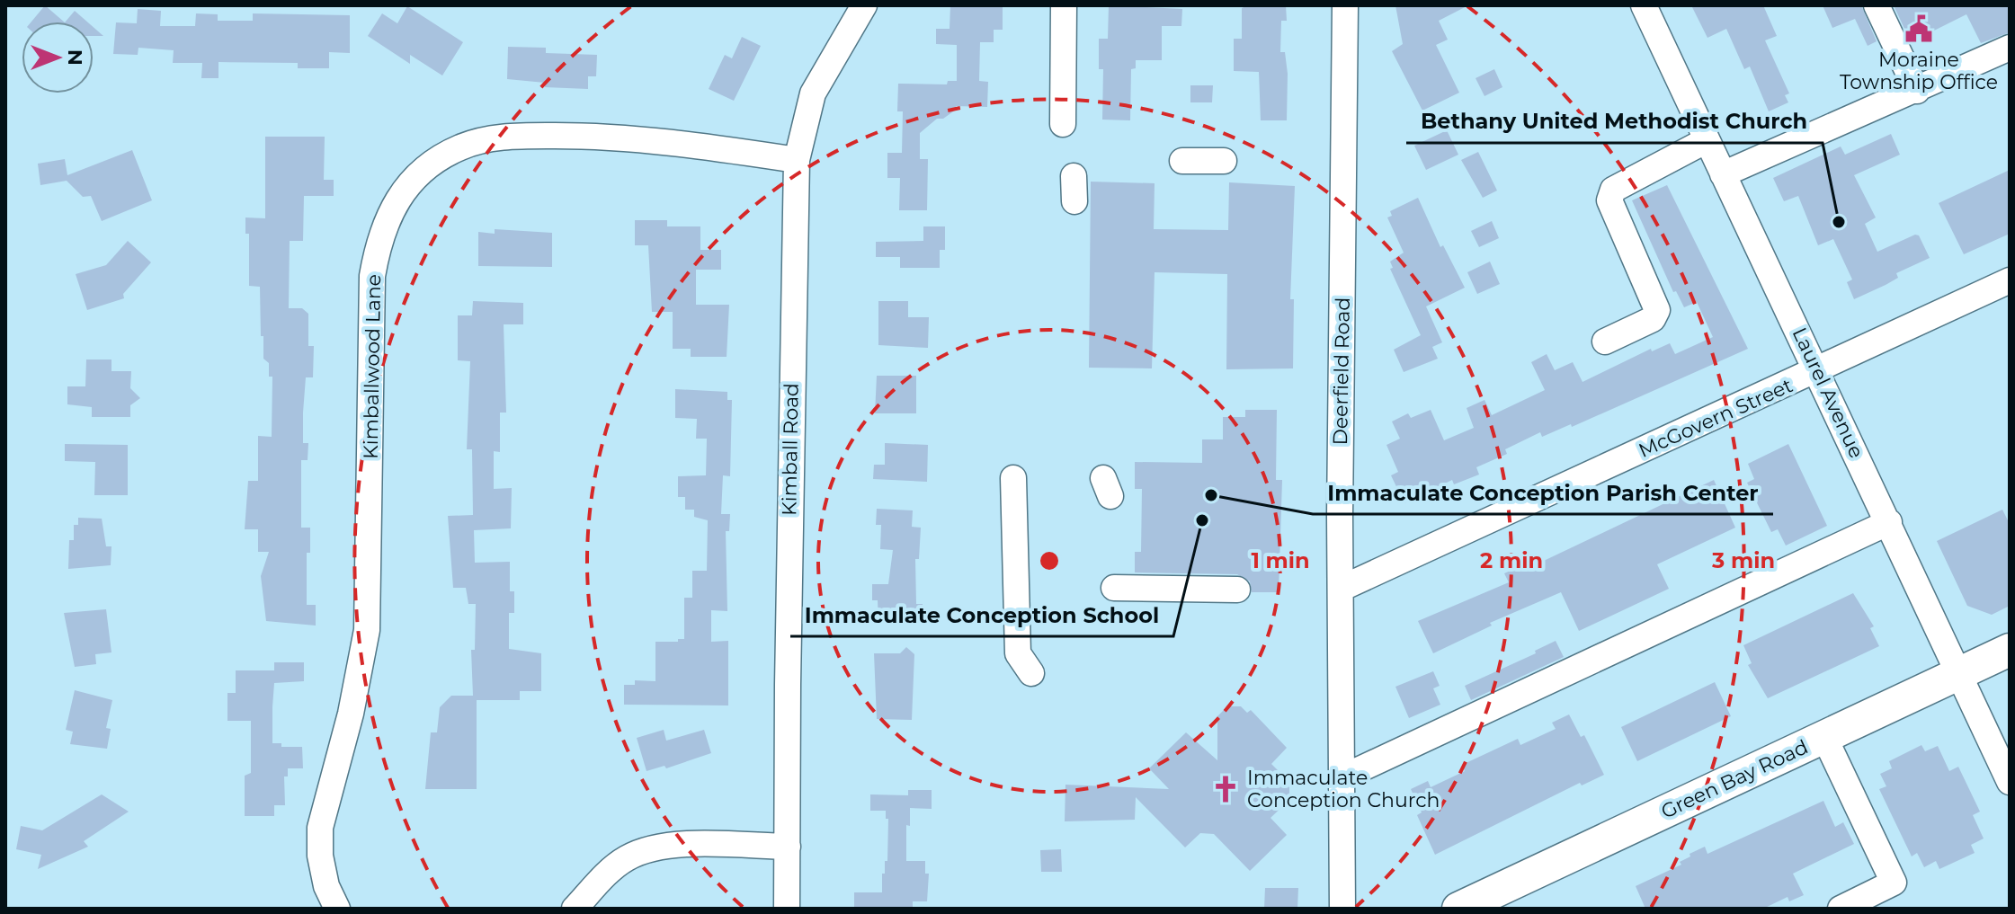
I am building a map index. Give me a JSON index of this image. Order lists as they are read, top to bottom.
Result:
{
  "streets": {
    "main road": ["Green Bay Road"],
    "street": [
      "Kimballwood Lane",
      "Deerfield Road",
      "Laurel Avenue",
      "McGovern Street",
      "Kimball Road"
    ]
  },
  "crossings": [
    ["Kimballwood Lane", "Kimball Road"],
    ["Deerfield Road", "McGovern Street"],
    ["Laurel Avenue", "McGovern Street"],
    ["Laurel Avenue", "Green Bay Road"]
  ],
  "places": {
    "public building": ["Moraine Township Office"],
    "other": ["Bethany United Methodist Church", "Immaculate Conception Parish Center", "Immaculate Conception School"],
    "church": ["Immaculate Conception Church"]
  },
  "north": "right",
  "rings": ["1 min", "2 min", "3 min"]
}
